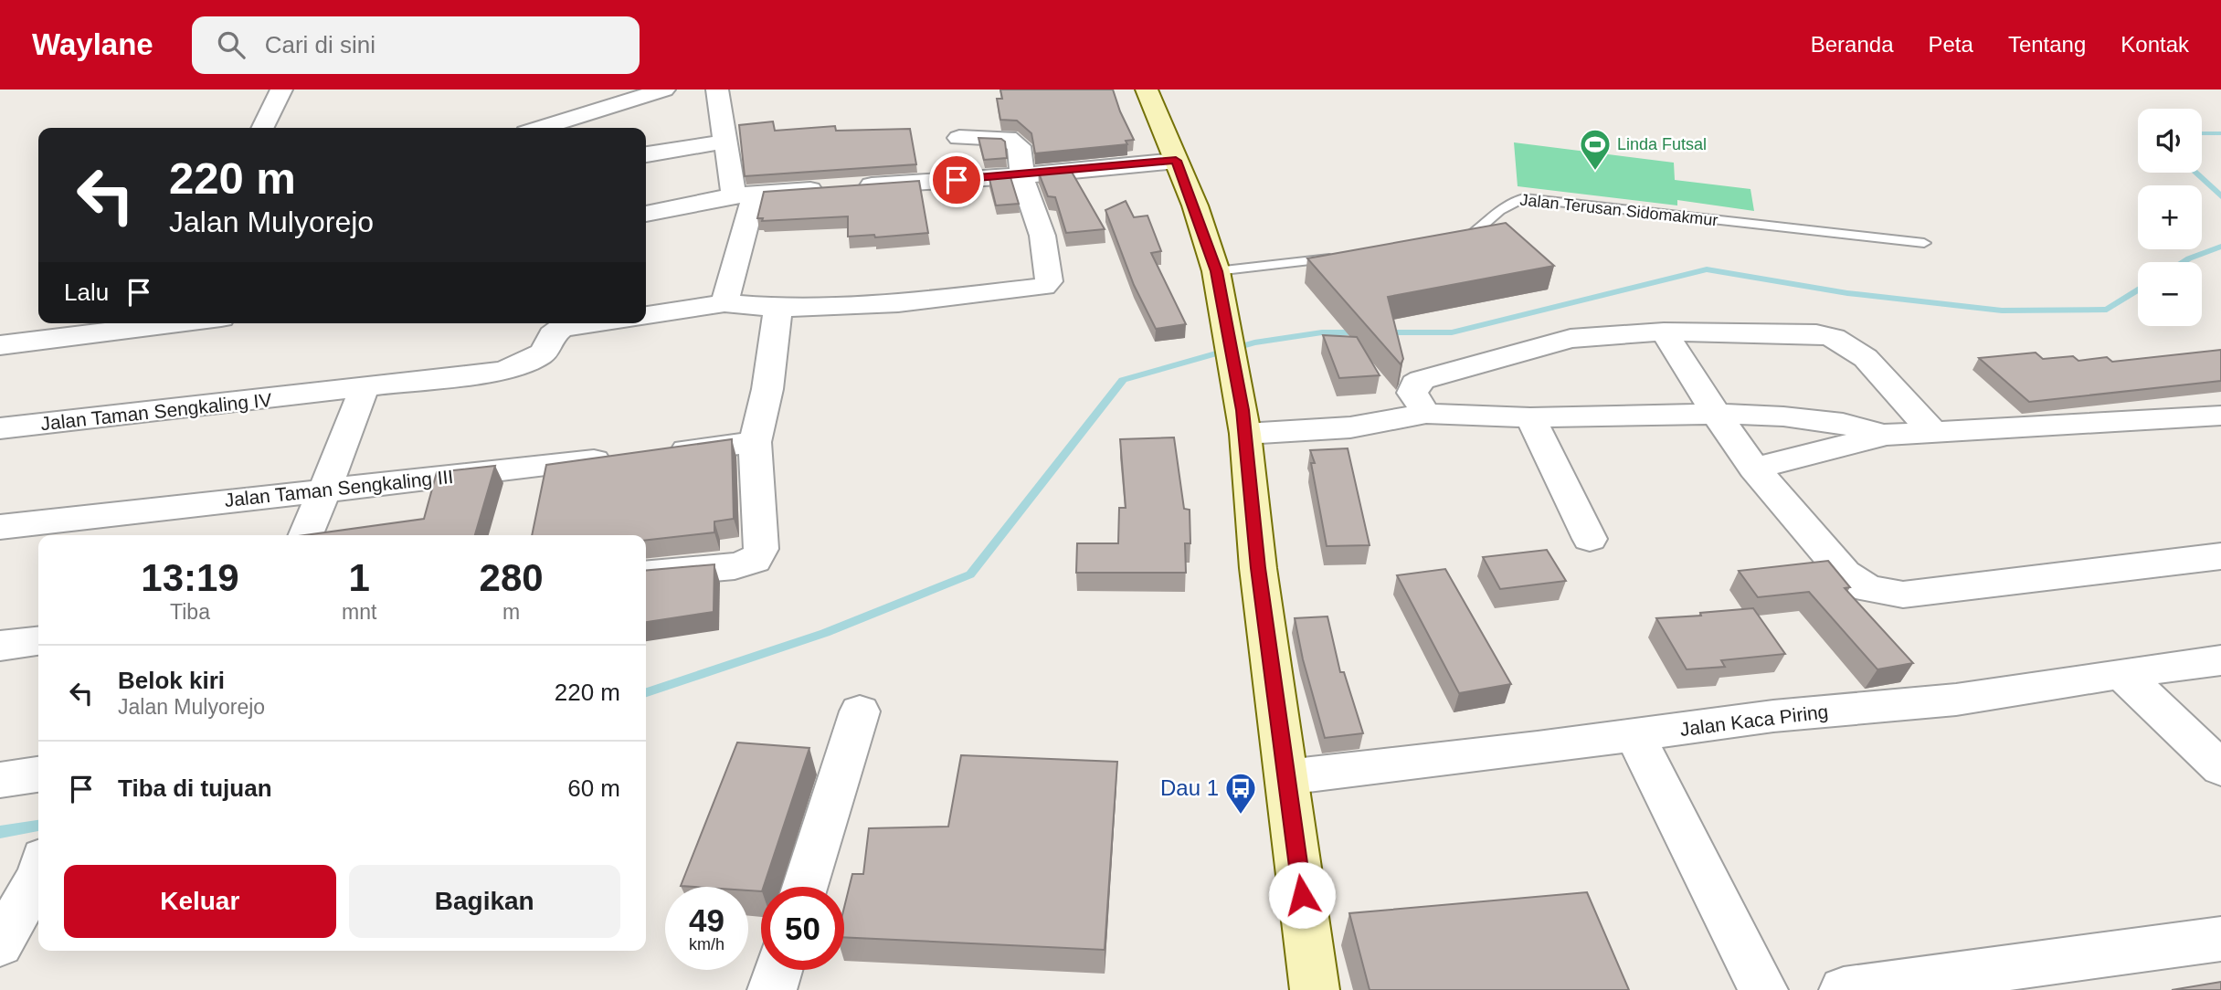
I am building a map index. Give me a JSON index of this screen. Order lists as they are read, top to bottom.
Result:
{
  "streets": {
    "street": ["Jalan Taman Sengkaling IV", "Jalan Taman Sengkaling III", "Jalan Kaca Piring"],
    "lane": ["Jalan Terusan Sidomakmur"]
  },
  "places": {
    "sports": ["Linda Futsal"],
    "bus stop": ["Dau 1"]
  },
  "page": {
    "header": "Waylane",
    "search": "Cari di sini",
    "nav": [
      "Beranda",
      "Peta",
      "Tentang",
      "Kontak"
    ],
    "map_buttons": ["+", "−"],
    "turn": ["220 m", "Jalan Mulyorejo"],
    "then": "Lalu",
    "eta": [
      "13:19",
      "Tiba",
      "1",
      "mnt",
      "280",
      "m"
    ],
    "list": [
      {
        "name": "Belok kiri",
        "note": "Jalan Mulyorejo",
        "value": "220 m"
      },
      {
        "name": "Tiba di tujuan",
        "value": "60 m"
      }
    ],
    "buttons": ["Keluar", "Bagikan"],
    "speed": "49 km/h",
    "limit": "50"
  }
}
